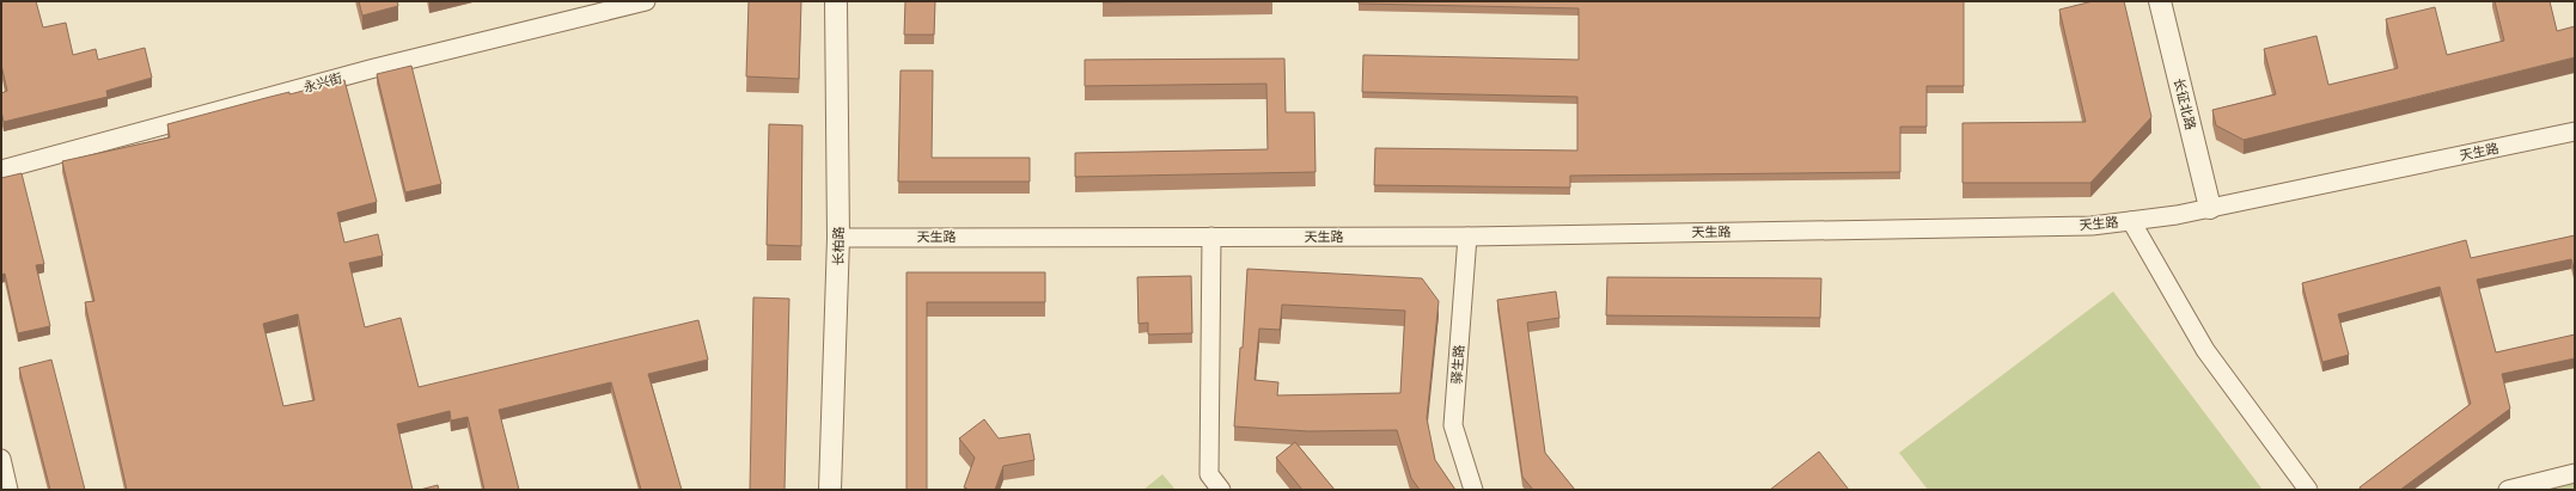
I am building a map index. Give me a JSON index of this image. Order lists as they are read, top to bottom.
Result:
{
  "streets": {
    "street": [
      "永兴街",
      "长征北路",
      "天生路",
      "长柏路",
      "驿生路"
    ]
  },
  "crossings": [
    ["长征北路", "天生路"],
    ["天生路", "长柏路"],
    ["天生路", "驿生路"]
  ]
}
